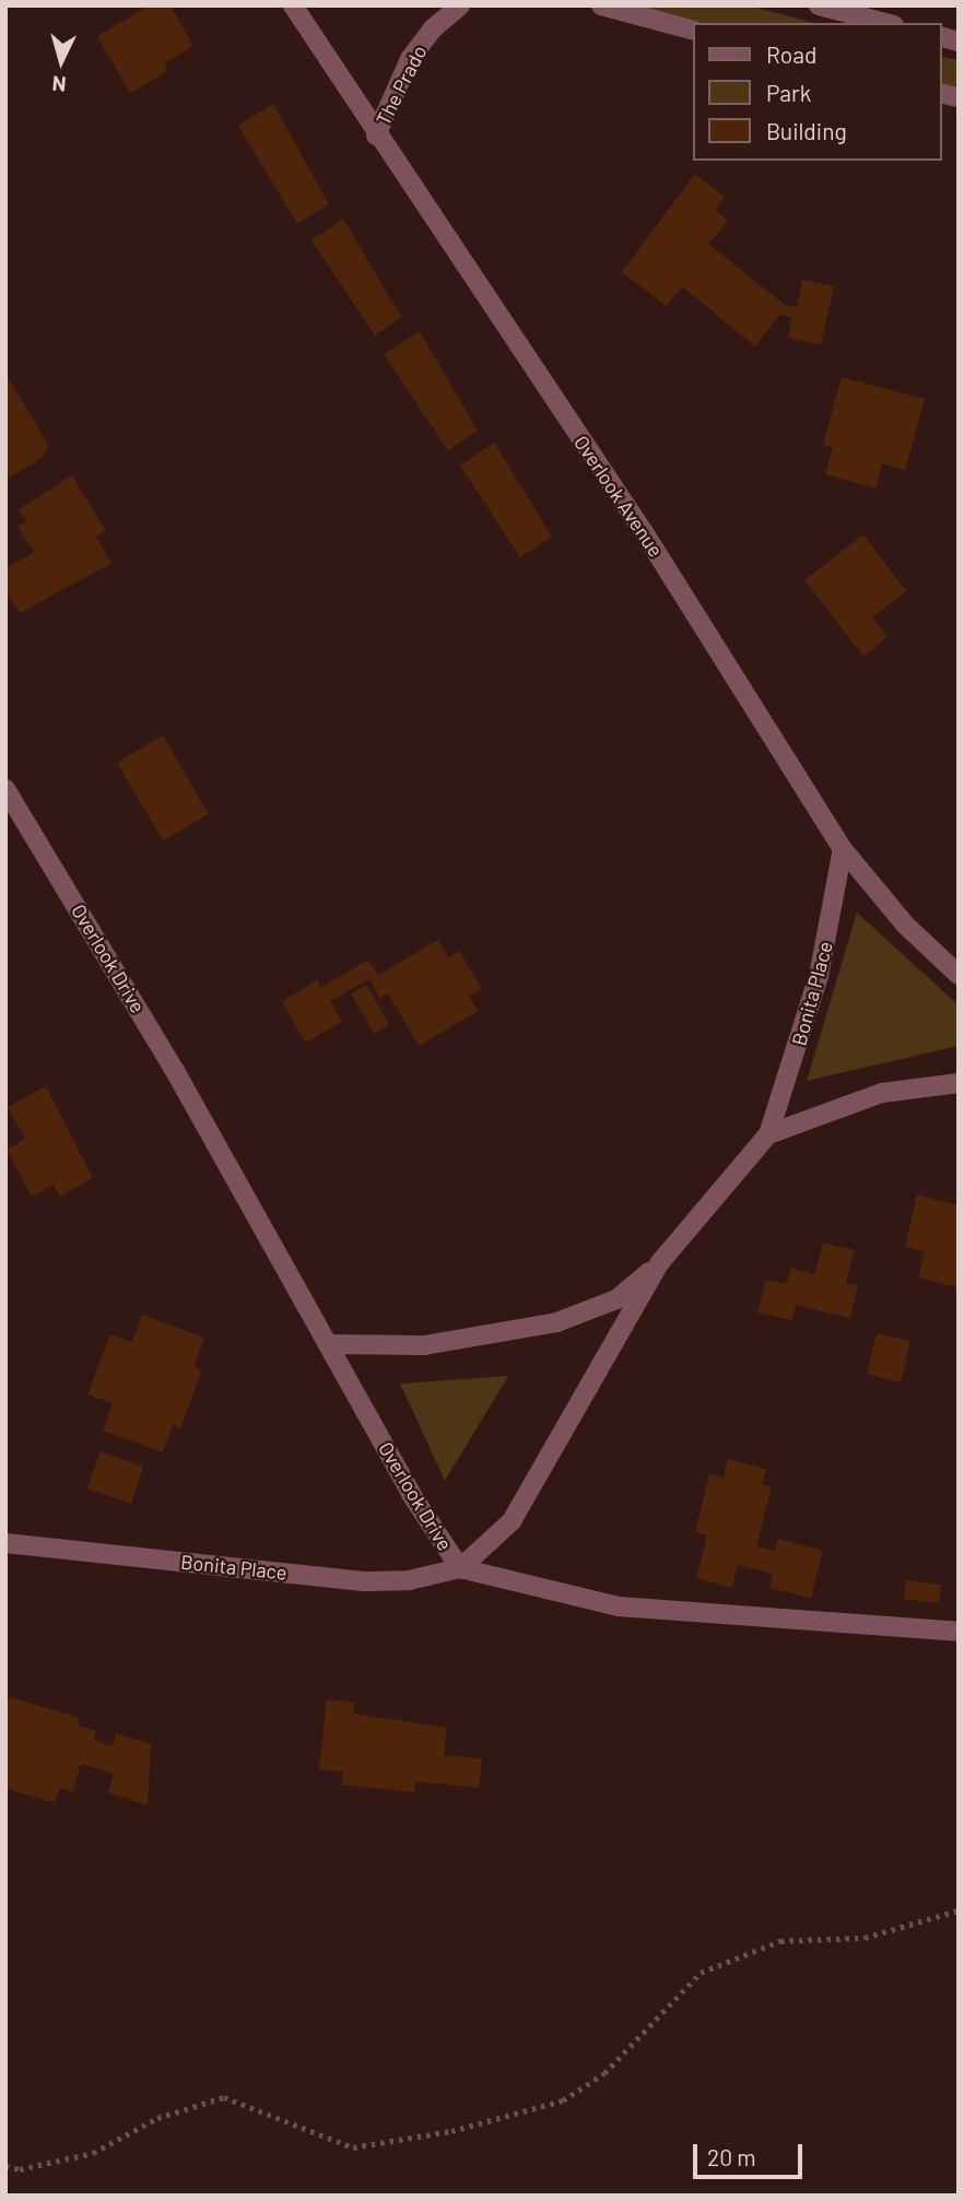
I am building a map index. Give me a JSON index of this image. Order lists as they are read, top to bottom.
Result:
{
  "streets": {
    "street": [
      "The Prado",
      "Overlook Avenue",
      "Overlook Drive",
      "Bonita Place"
    ]
  },
  "crossings": [
    ["The Prado", "Overlook Avenue"],
    ["Overlook Avenue", "Bonita Place"],
    ["Overlook Drive", "Bonita Place"]
  ],
  "legend": ["Road", "Park", "Building"],
  "scale_bar": "20 m",
  "north": "bottom"
}
